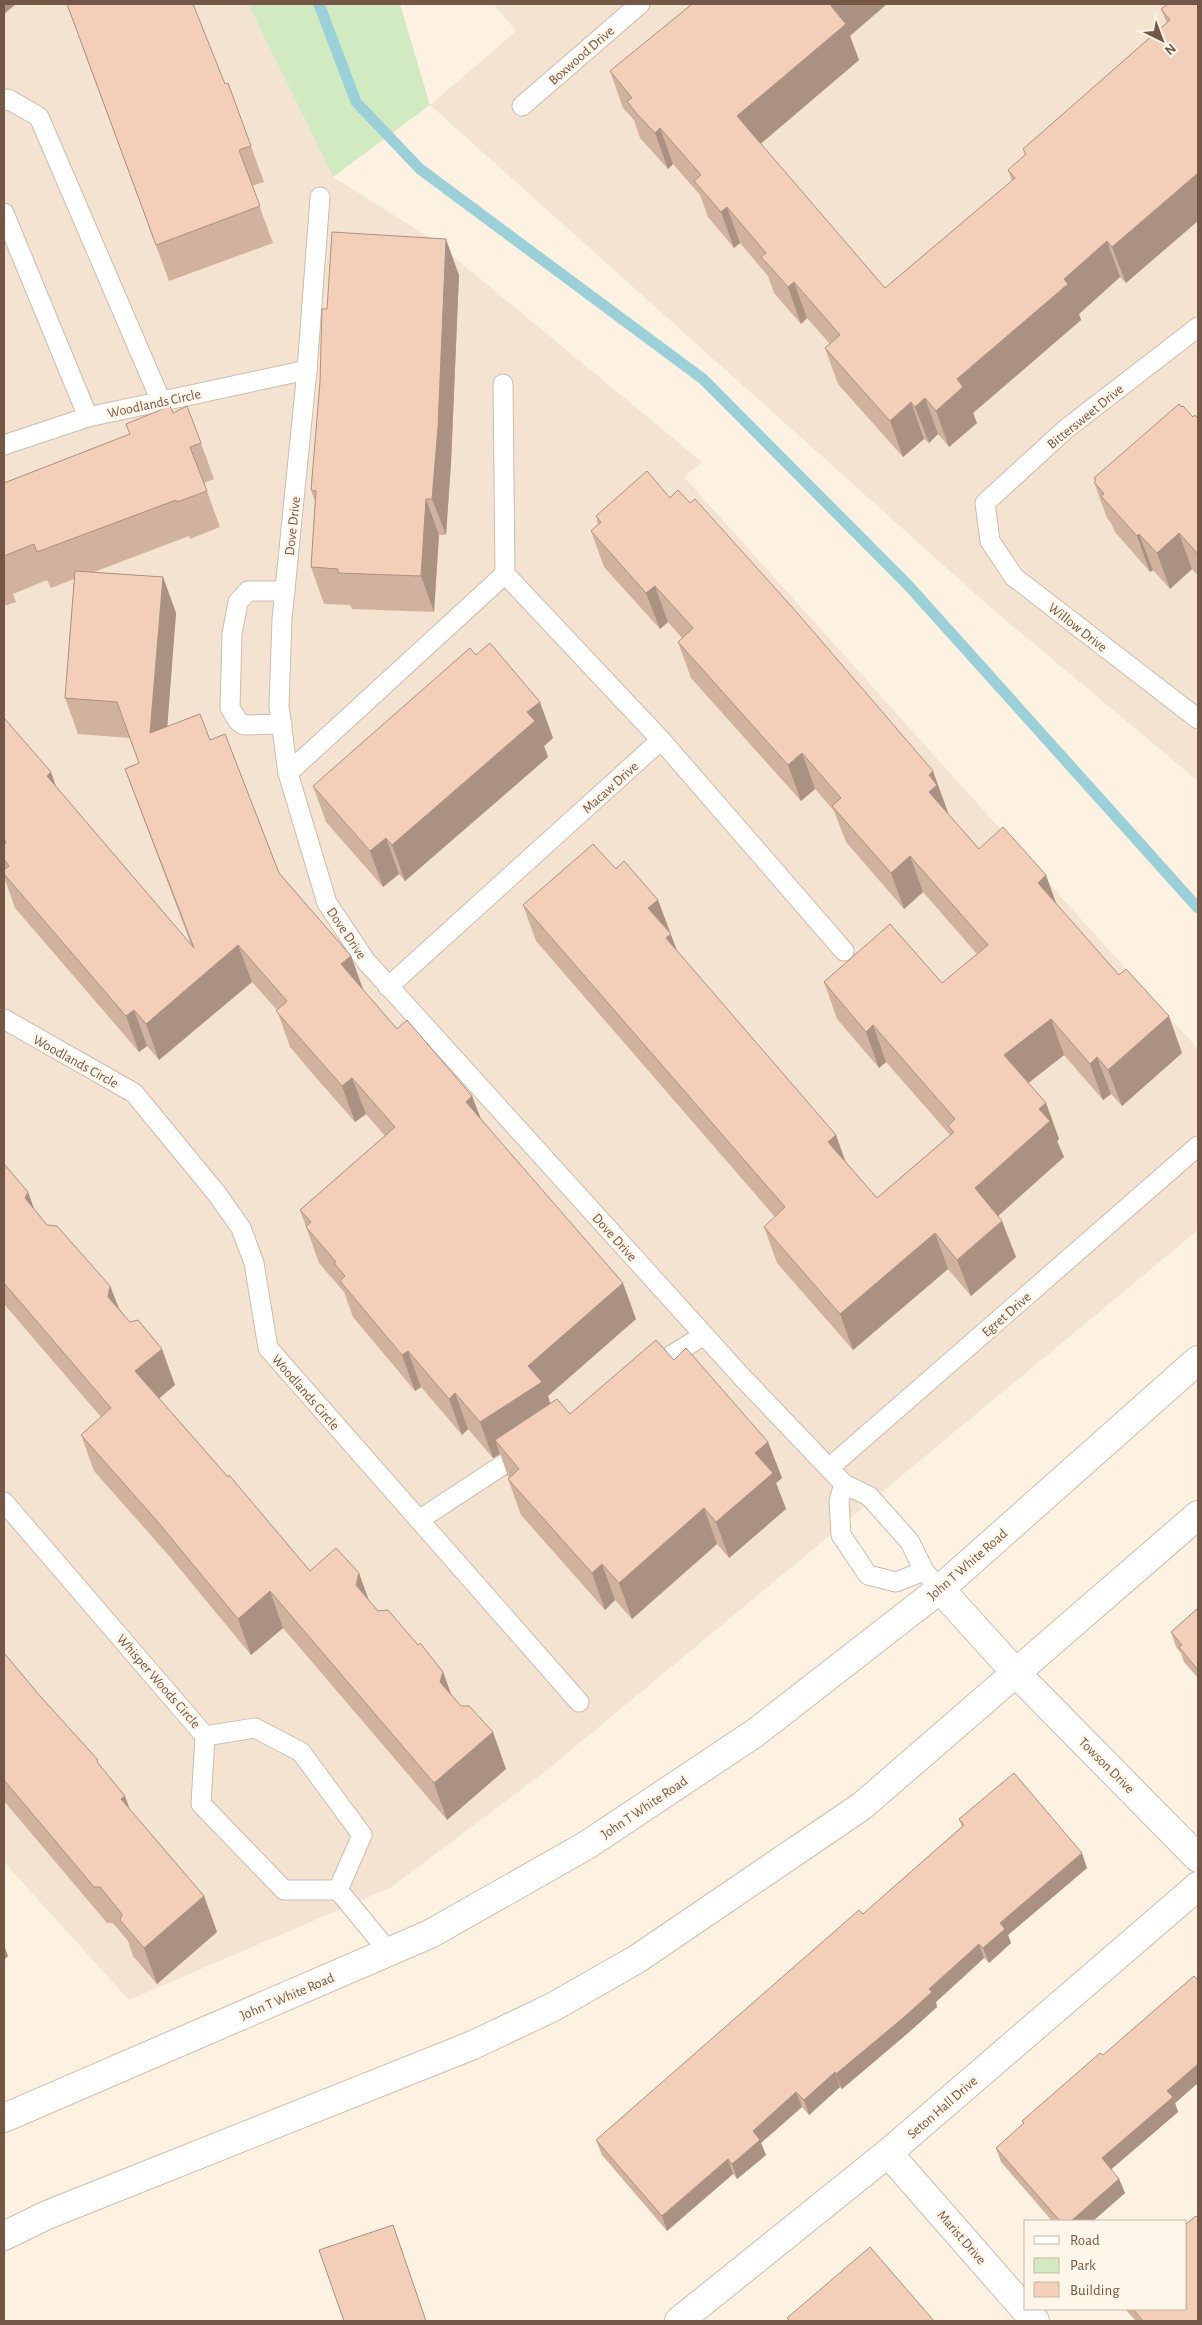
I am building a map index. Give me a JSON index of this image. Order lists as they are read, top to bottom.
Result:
{
  "streets": {
    "main road": [
      "John T White Road",
      "Towson Drive",
      "Seton Hall Drive",
      "Marist Drive"
    ],
    "lane": [
      "Boxwood Drive",
      "Woodlands Circle",
      "Bittersweet Drive",
      "Dove Drive",
      "Willow Drive",
      "Macaw Drive",
      "Egret Drive",
      "Whisper Woods Circle"
    ]
  },
  "crossings": [
    ["Woodlands Circle", "Dove Drive"],
    ["Bittersweet Drive", "Willow Drive"],
    ["Dove Drive", "Macaw Drive"],
    ["Dove Drive", "Egret Drive"],
    ["John T White Road", "Towson Drive"],
    ["Seton Hall Drive", "Marist Drive"]
  ],
  "legend": ["Road", "Park", "Building"],
  "north": "bottom right"
}
